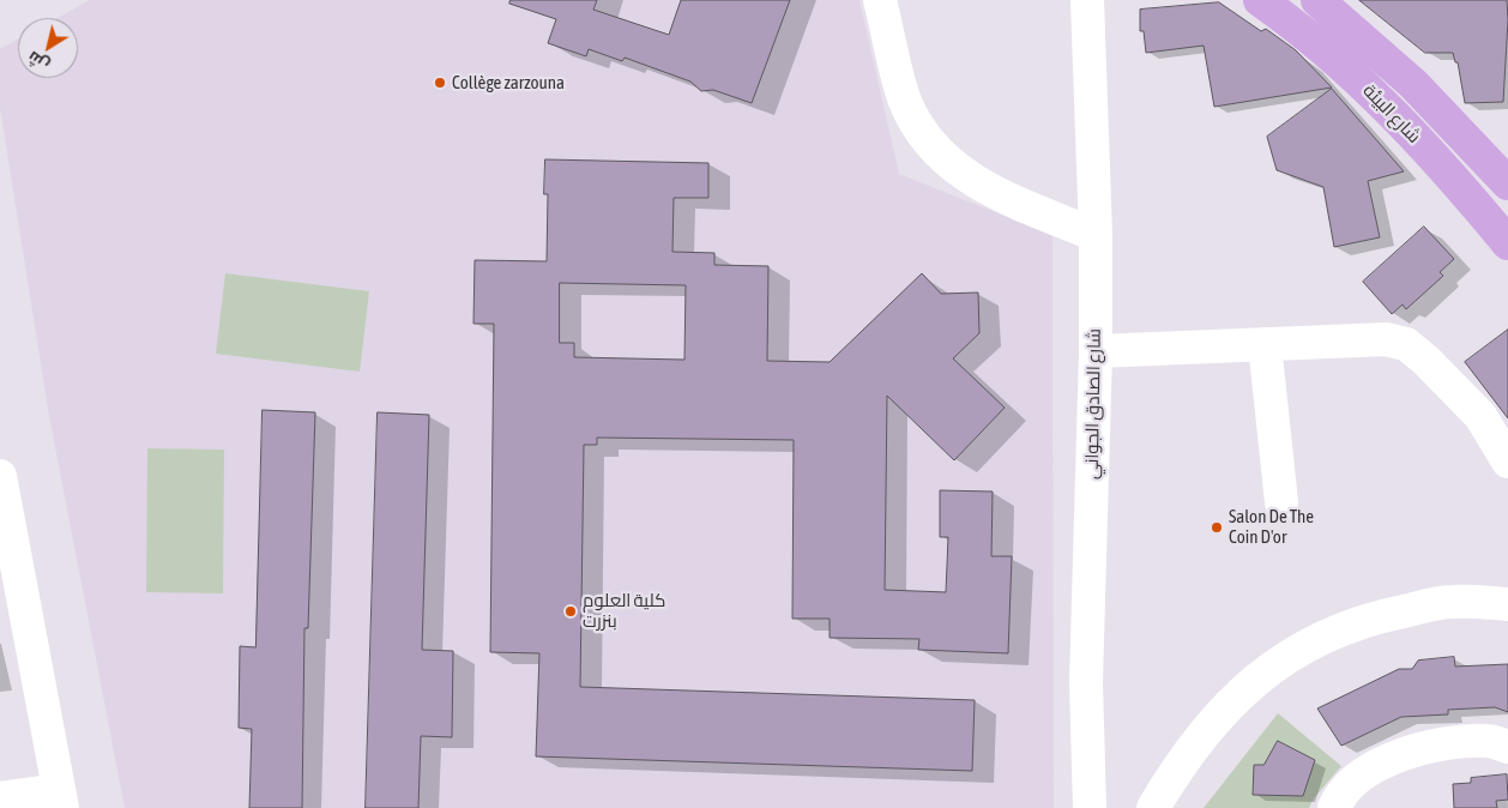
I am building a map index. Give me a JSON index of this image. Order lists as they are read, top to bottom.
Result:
{
  "streets": {
    "main road": ["شارع البيئة"],
    "street": ["شارع الصادق الجواني"]
  },
  "places": ["Collège zarzouna", "Salon De The Coin D'or", "كلية العلوم بنزرت"],
  "north": "bottom left"
}
